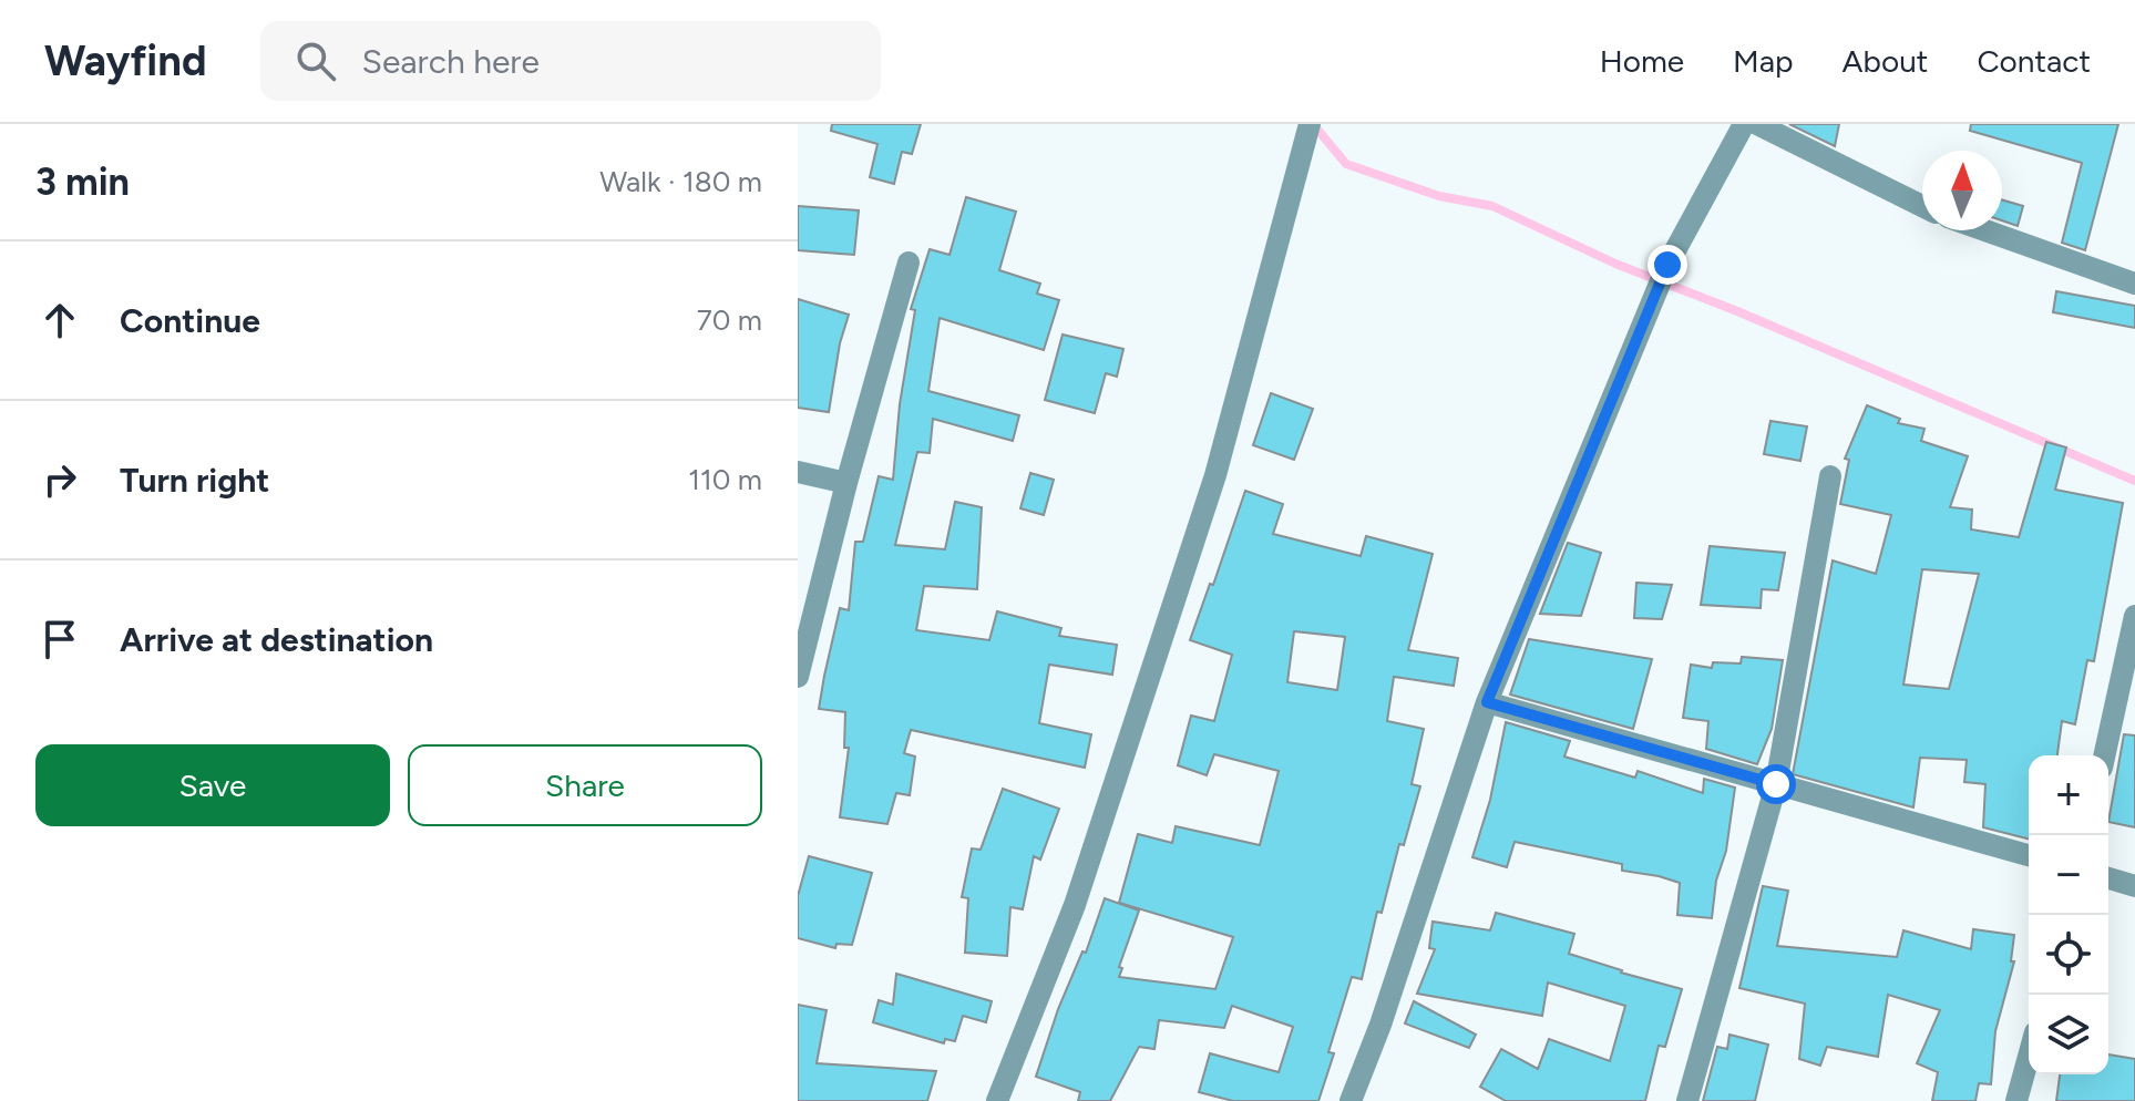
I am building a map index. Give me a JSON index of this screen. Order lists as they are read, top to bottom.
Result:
{
  "north": "top",
  "page": {
    "header": "Wayfind",
    "search": "Search here",
    "nav": [
      "Home",
      "Map",
      "About",
      "Contact"
    ],
    "heading": ["3 min", "Walk · 180 m"],
    "list": [
      ["Continue", "70 m"],
      ["Turn right", "110 m"],
      "Arrive at destination"
    ],
    "buttons": ["Save", "Share"],
    "map_buttons": ["+", "−"]
  }
}
